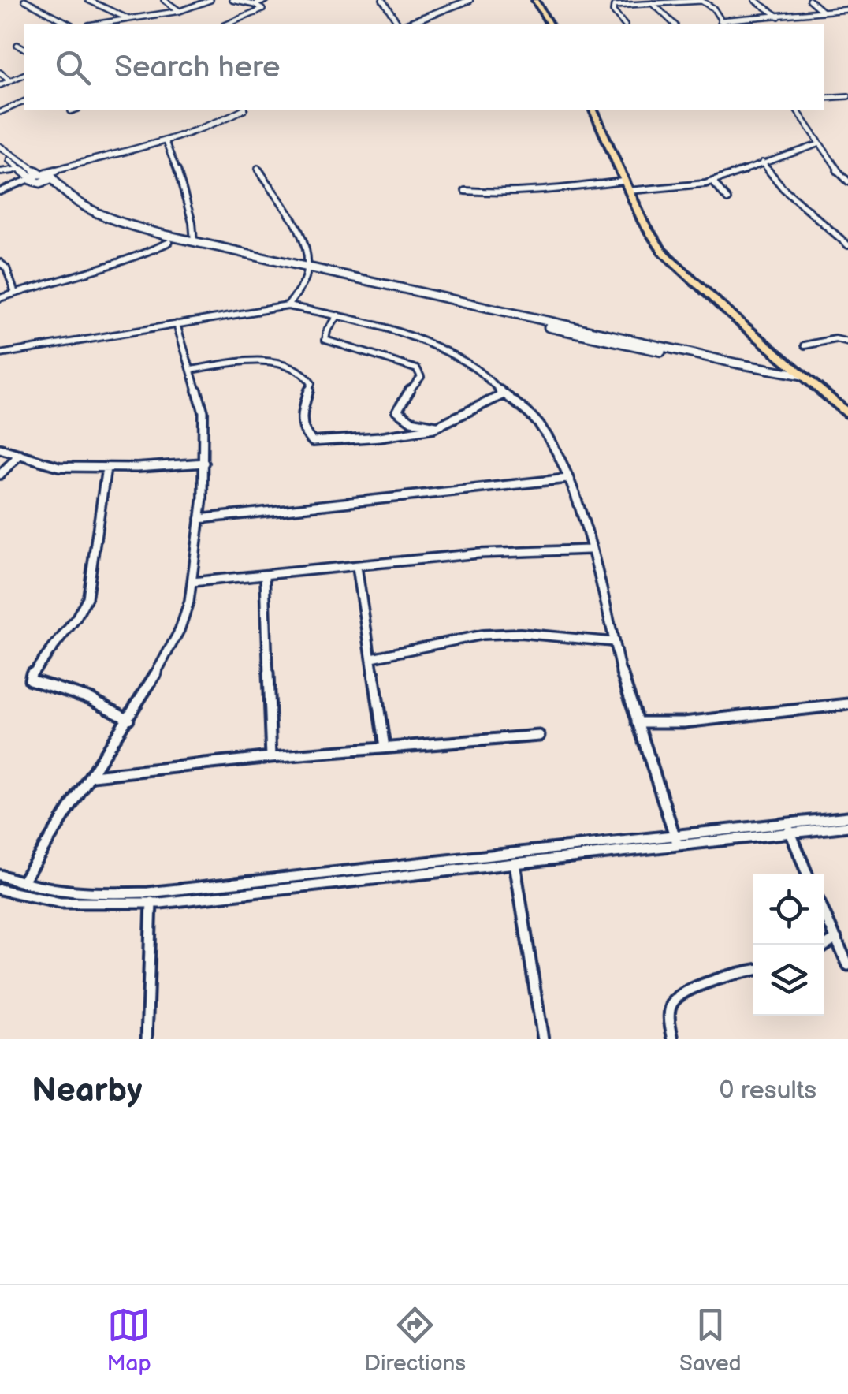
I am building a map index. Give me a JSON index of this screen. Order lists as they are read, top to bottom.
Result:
{
  "page": {
    "search": "Search here",
    "heading": ["Nearby", "0 results"],
    "nav": ["Map", "Directions", "Saved"]
  }
}
